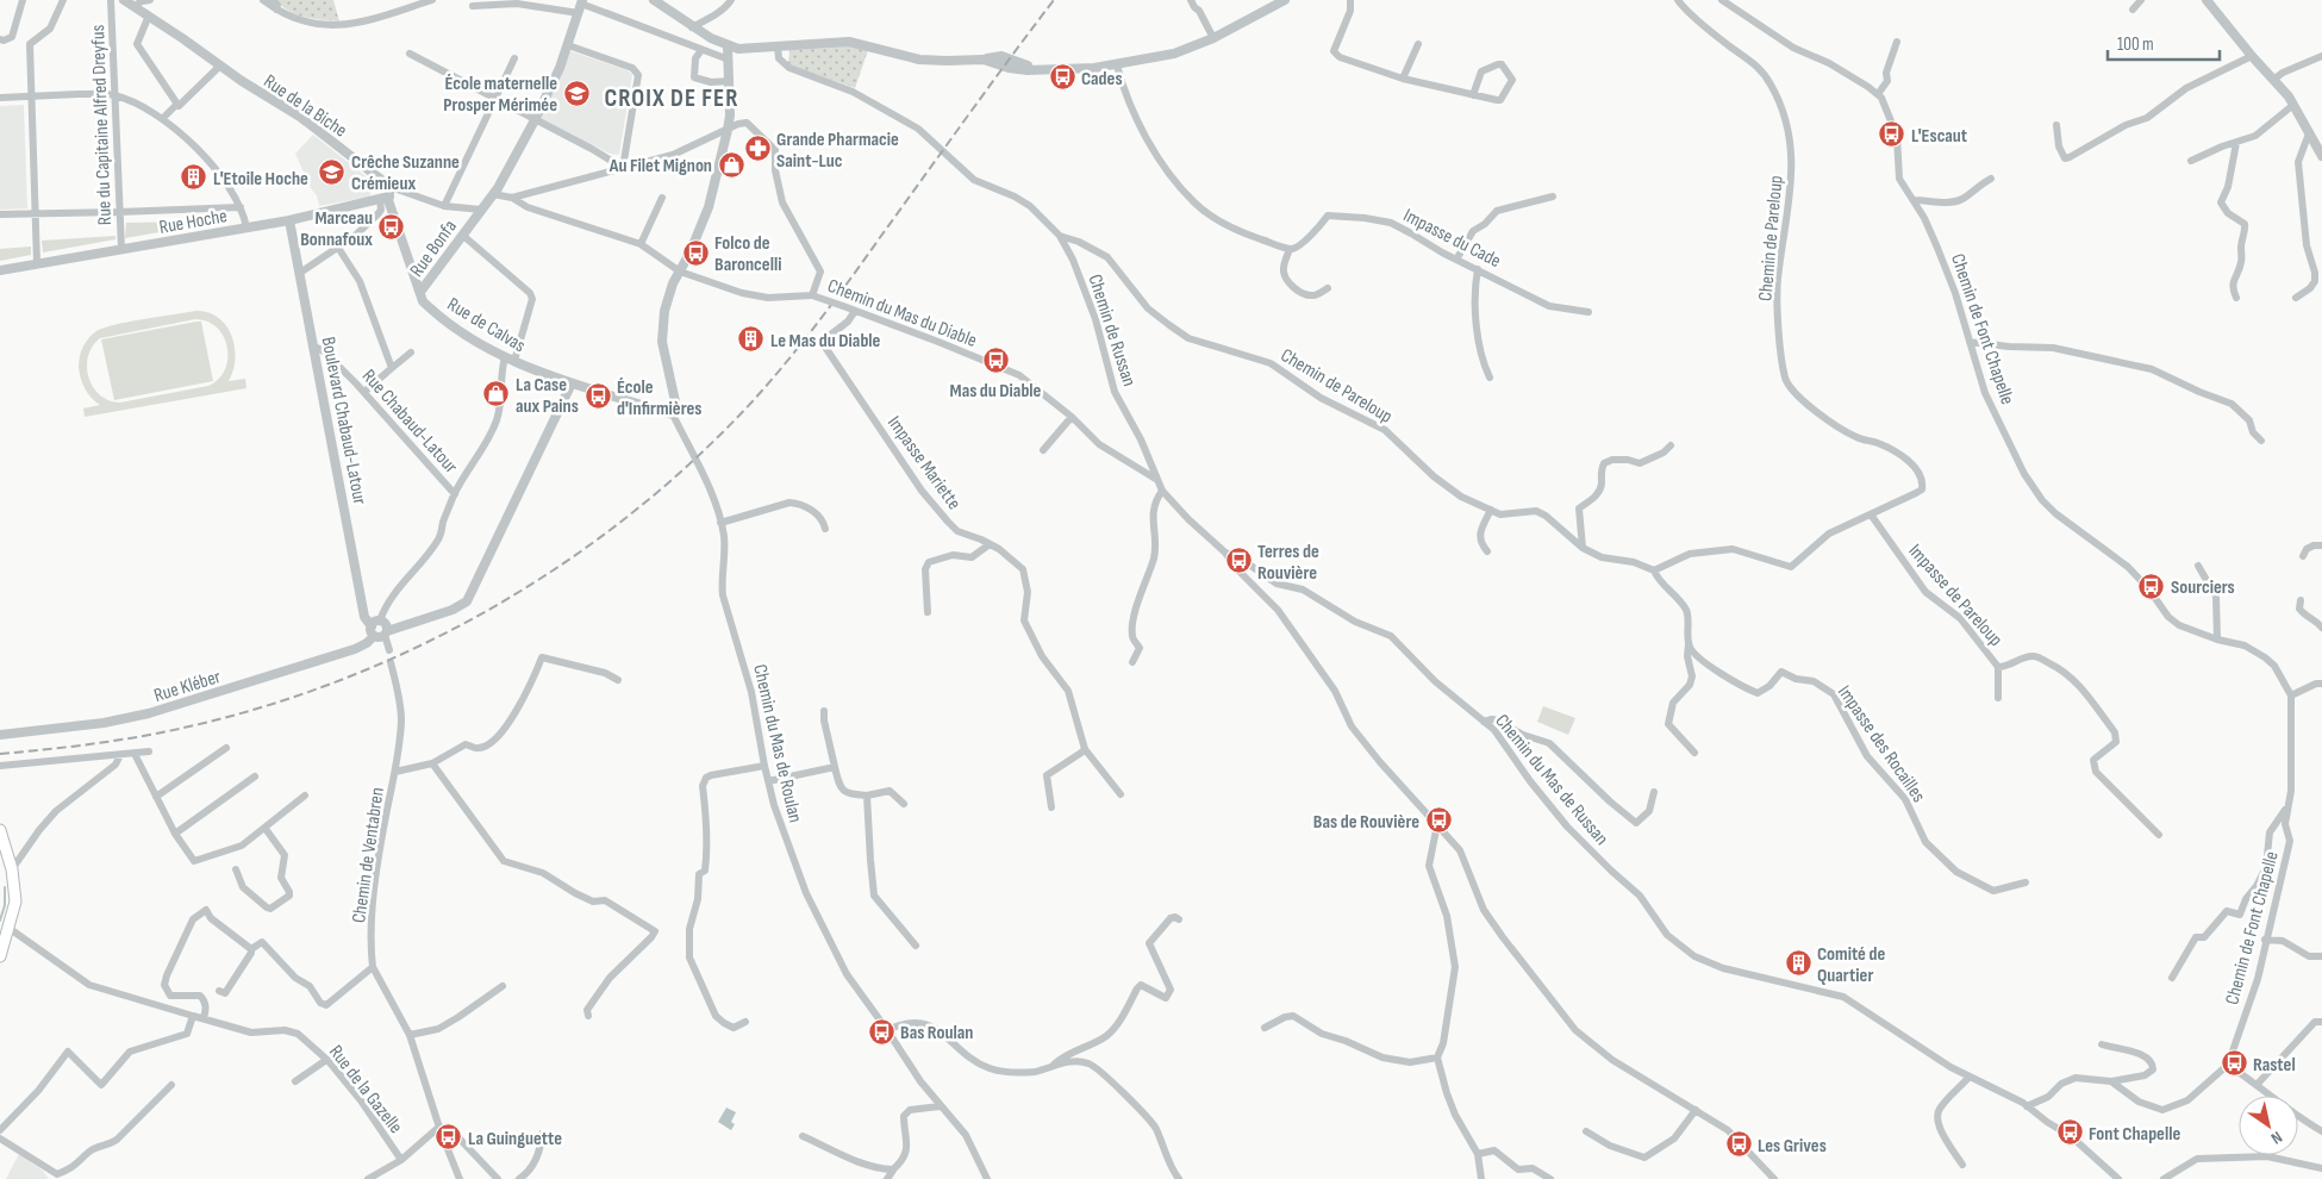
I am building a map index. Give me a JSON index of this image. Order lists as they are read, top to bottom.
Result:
{
  "streets": {
    "street": [
      "Rue de la Biche",
      "Rue du Capitaine Alfred Dreyfus",
      "Rue Hoche",
      "Impasse du Cade",
      "Chemin de Pareloup",
      "Rue Bonfa",
      "Chemin du Mas du Diable",
      "Rue de Calvas",
      "Chemin de Font Chapelle",
      "Chemin de Russan",
      "Boulevard Chabaud-Latour",
      "Rue Chabaud-Latour",
      "Impasse Mariette",
      "Impasse de Pareloup",
      "Rue Kléber",
      "Chemin du Mas de Roulan",
      "Impasse des Rocailles",
      "Chemin du Mas de Russan",
      "Chemin de Ventabren",
      "Rue de la Gazelle"
    ]
  },
  "crossings": [
    ["Rue de la Biche", "Rue Hoche"],
    ["Rue de la Biche", "Rue Bonfa"],
    ["Rue de la Biche", "Rue de Calvas"],
    ["Rue du Capitaine Alfred Dreyfus", "Rue Hoche"],
    ["Rue Hoche", "Rue de Calvas"],
    ["Rue Hoche", "Boulevard Chabaud-Latour"],
    ["Chemin de Pareloup", "Chemin de Russan"],
    ["Chemin de Pareloup", "Impasse de Pareloup"],
    ["Rue Bonfa", "Rue de Calvas"],
    ["Chemin du Mas du Diable", "Chemin de Russan"],
    ["Chemin du Mas du Diable", "Impasse Mariette"],
    ["Rue de Calvas", "Rue Kléber"],
    ["Rue de Calvas", "Chemin du Mas de Roulan"],
    ["Chemin de Russan", "Chemin du Mas de Russan"],
    ["Boulevard Chabaud-Latour", "Rue Chabaud-Latour"],
    ["Boulevard Chabaud-Latour", "Rue Kléber"]
  ],
  "districts": ["CROIX DE FER"],
  "places": {
    "bus stop": [
      "Cades",
      "L'Escaut",
      "Marceau Bonnafoux",
      "Folco de Baroncelli",
      "Mas du Diable",
      "École d'Infirmières",
      "Terres de Rouvière",
      "Sourciers",
      "Bas de Rouvière",
      "Bas Roulan",
      "Rastel",
      "Font Chapelle",
      "La Guinguette",
      "Les Grives"
    ],
    "school or university": ["École maternelle Prosper Mérimée", "Crêche Suzanne Crémieux"],
    "pharmacy": ["Grande Pharmacie Saint-Luc"],
    "shop": ["Au Filet Mignon", "La Case aux Pains"],
    "building": ["L'Etoile Hoche", "Le Mas du Diable", "Comité de Quartier"]
  },
  "scale_bar": "100 m",
  "north": "bottom right"
}
